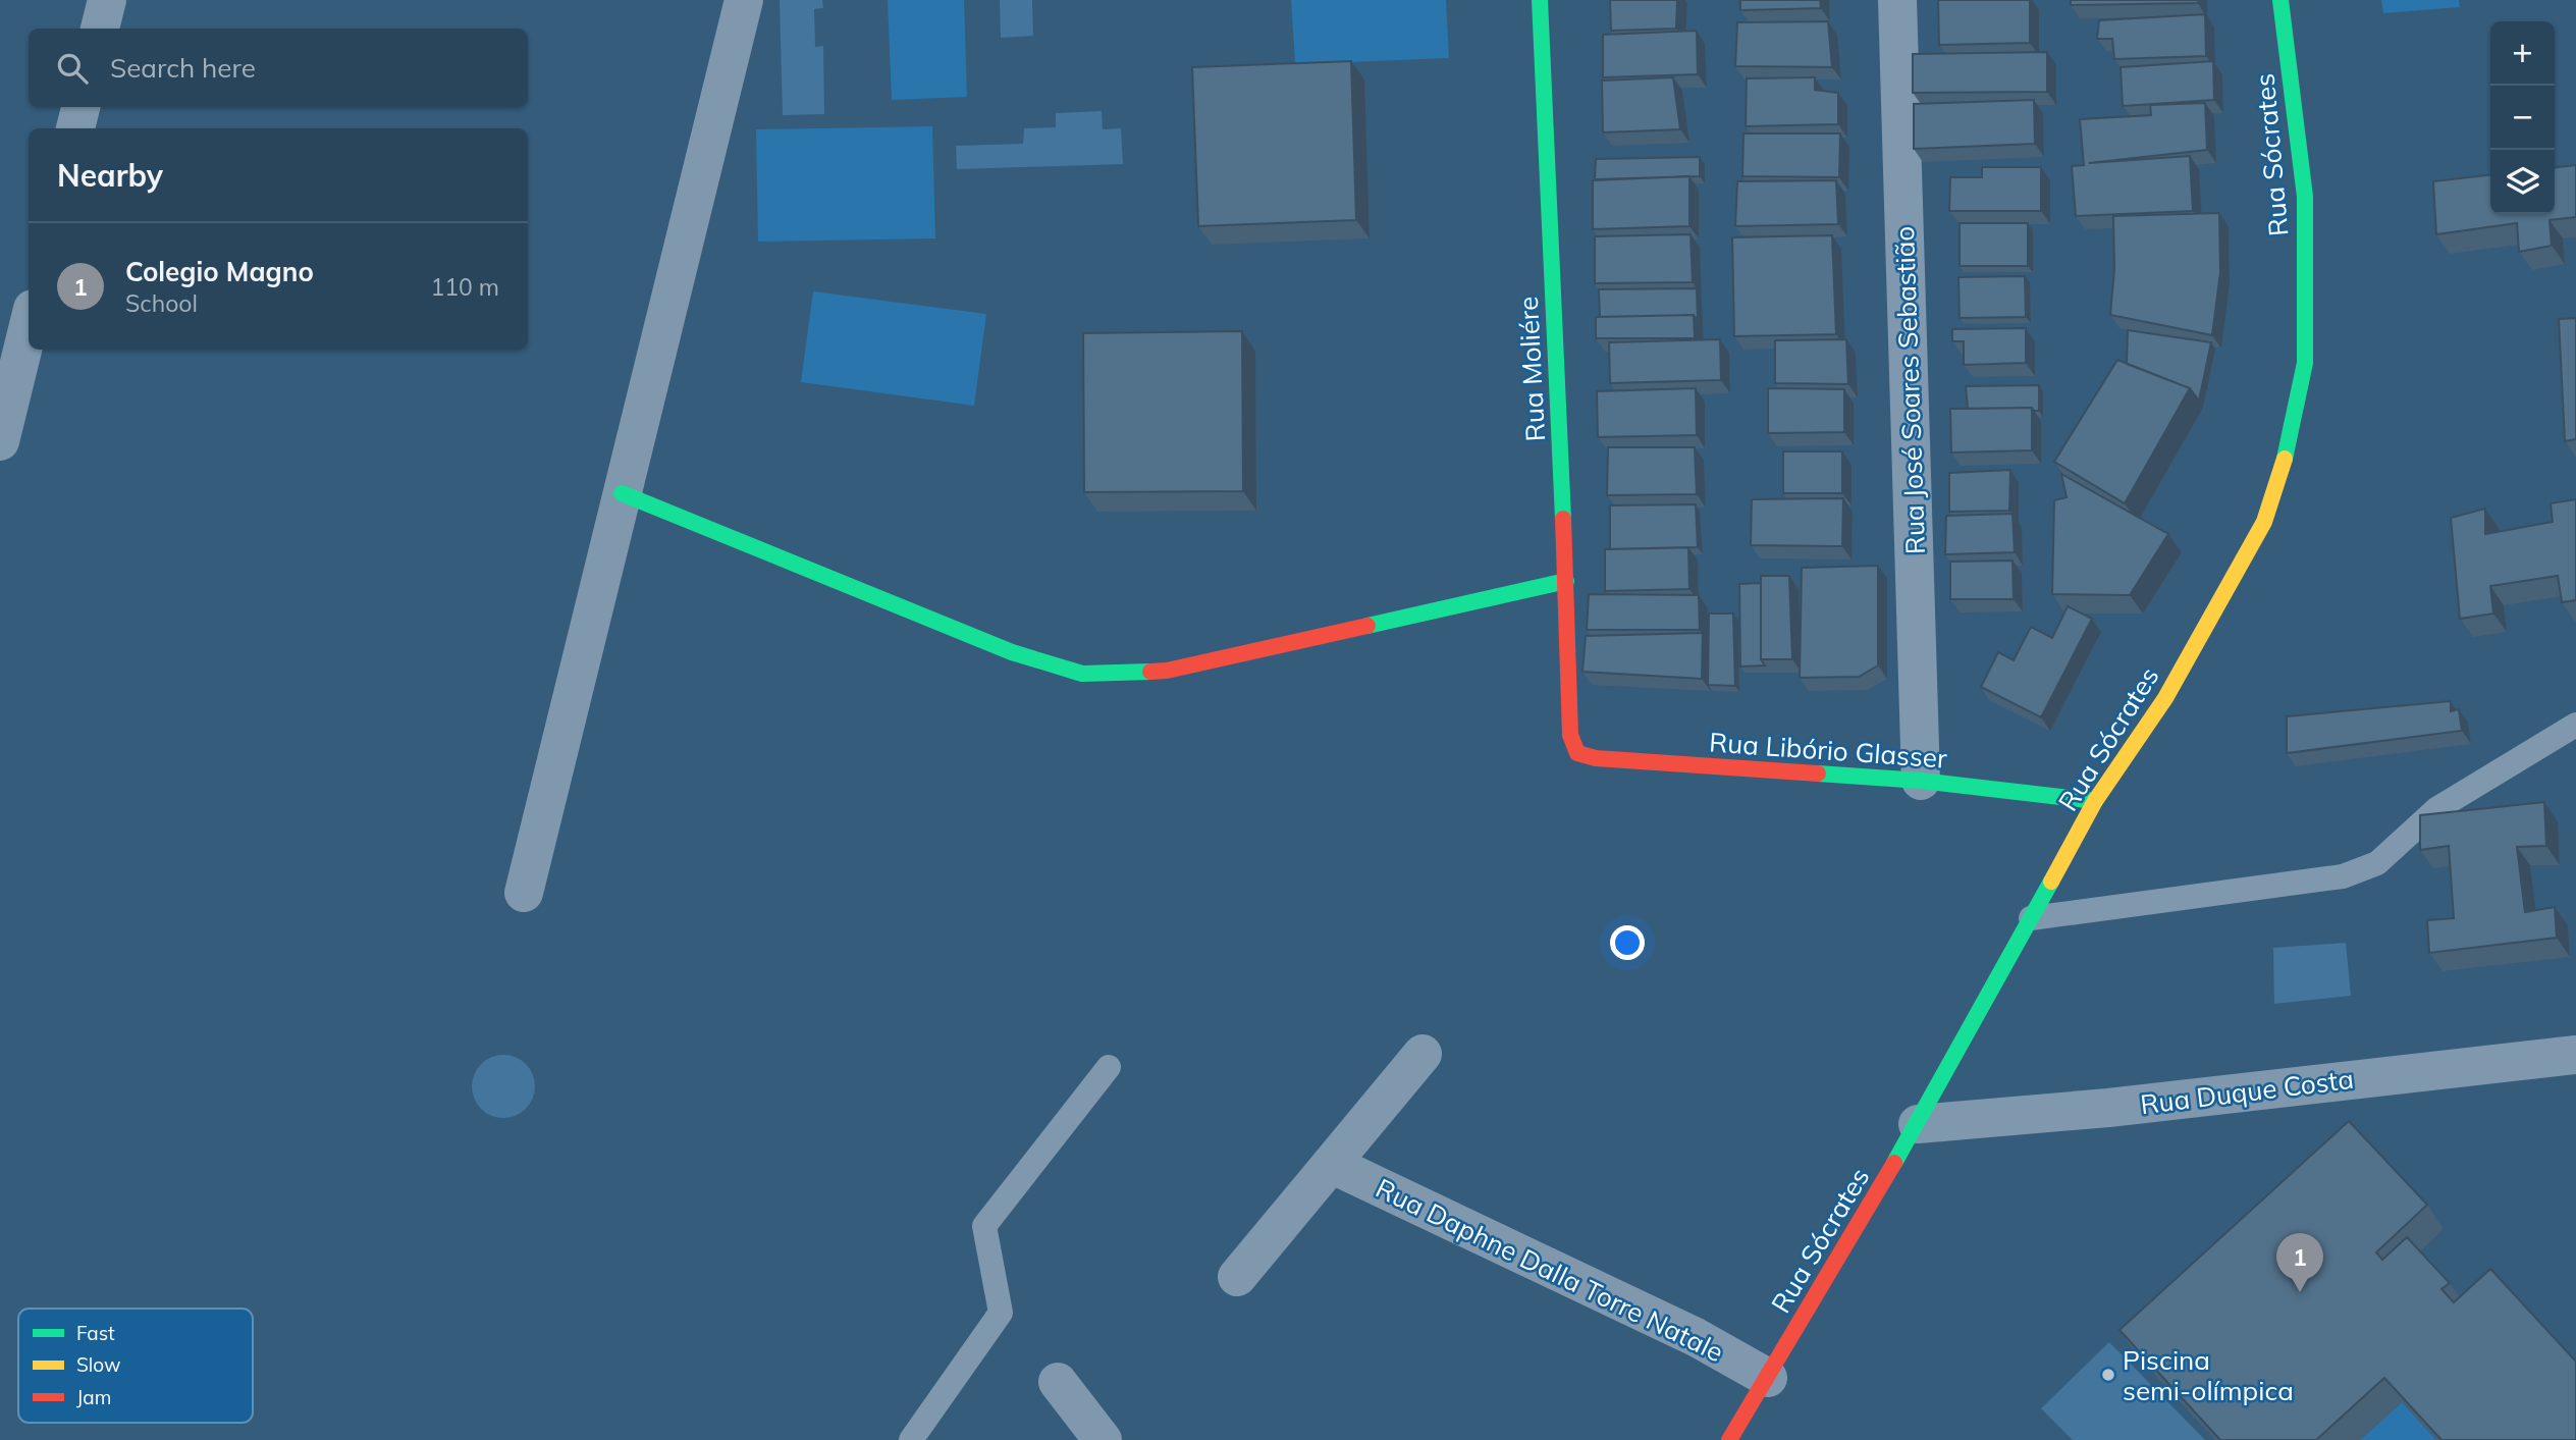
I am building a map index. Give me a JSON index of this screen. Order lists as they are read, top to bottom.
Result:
{
  "streets": {
    "street": [
      "Rua Sócrates",
      "Rua Moliére",
      "Rua José Soares Sebastião",
      "Rua Libório Glasser",
      "Rua Duque Costa",
      "Rua Daphne Dalla Torre Natale"
    ]
  },
  "crossings": [
    ["Rua Sócrates", "Rua Libório Glasser"],
    ["Rua Sócrates", "Rua Duque Costa"],
    ["Rua Sócrates", "Rua Daphne Dalla Torre Natale"],
    ["Rua Moliére", "Rua Libório Glasser"],
    ["Rua José Soares Sebastião", "Rua Libório Glasser"]
  ],
  "places": ["Piscina semi-olímpica"],
  "legend": ["Fast", "Slow", "Jam"],
  "page": {
    "map_buttons": ["+", "−"],
    "search": "Search here",
    "heading": "Nearby",
    "list": [
      {
        "mark": "1",
        "name": "Colegio Magno",
        "note": "School",
        "value": "110 m"
      }
    ],
    "pins": "1"
  }
}
